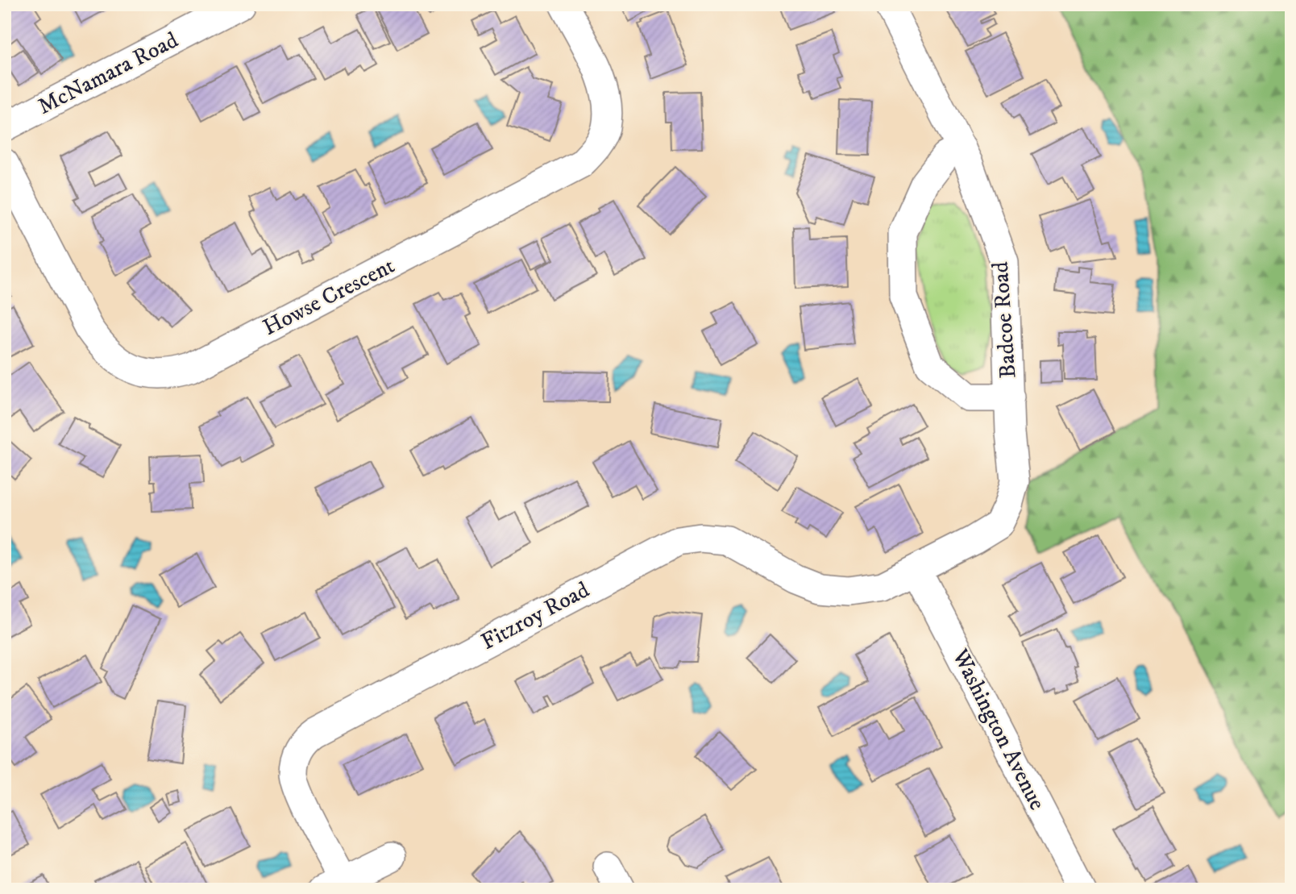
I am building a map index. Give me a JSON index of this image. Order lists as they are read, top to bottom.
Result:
{
  "streets": {
    "street": [
      "McNamara Road",
      "Howse Crescent",
      "Badcoe Road",
      "Fitzroy Road",
      "Washington Avenue"
    ]
  },
  "crossings": [
    ["Badcoe Road", "Fitzroy Road"],
    ["Fitzroy Road", "Washington Avenue"]
  ]
}
